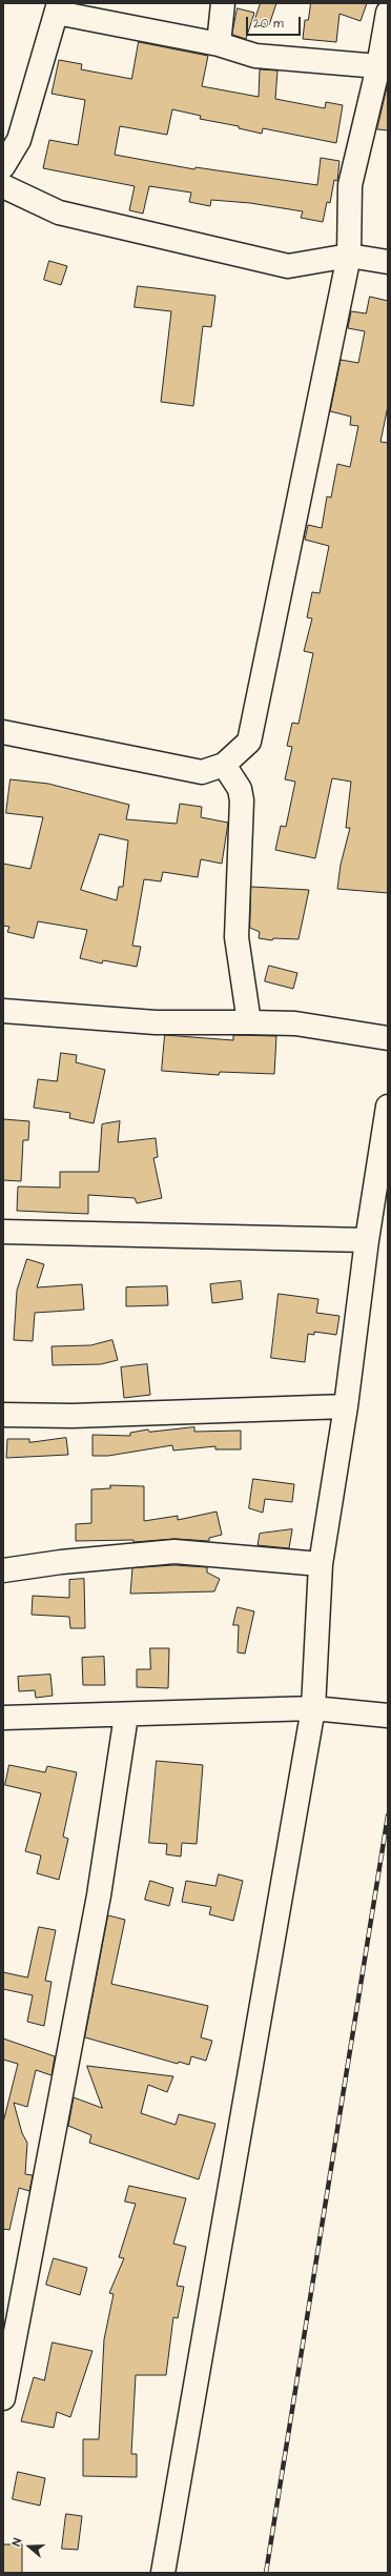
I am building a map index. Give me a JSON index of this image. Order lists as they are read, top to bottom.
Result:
{
  "scale_bar": "20 m",
  "north": "left"
}
